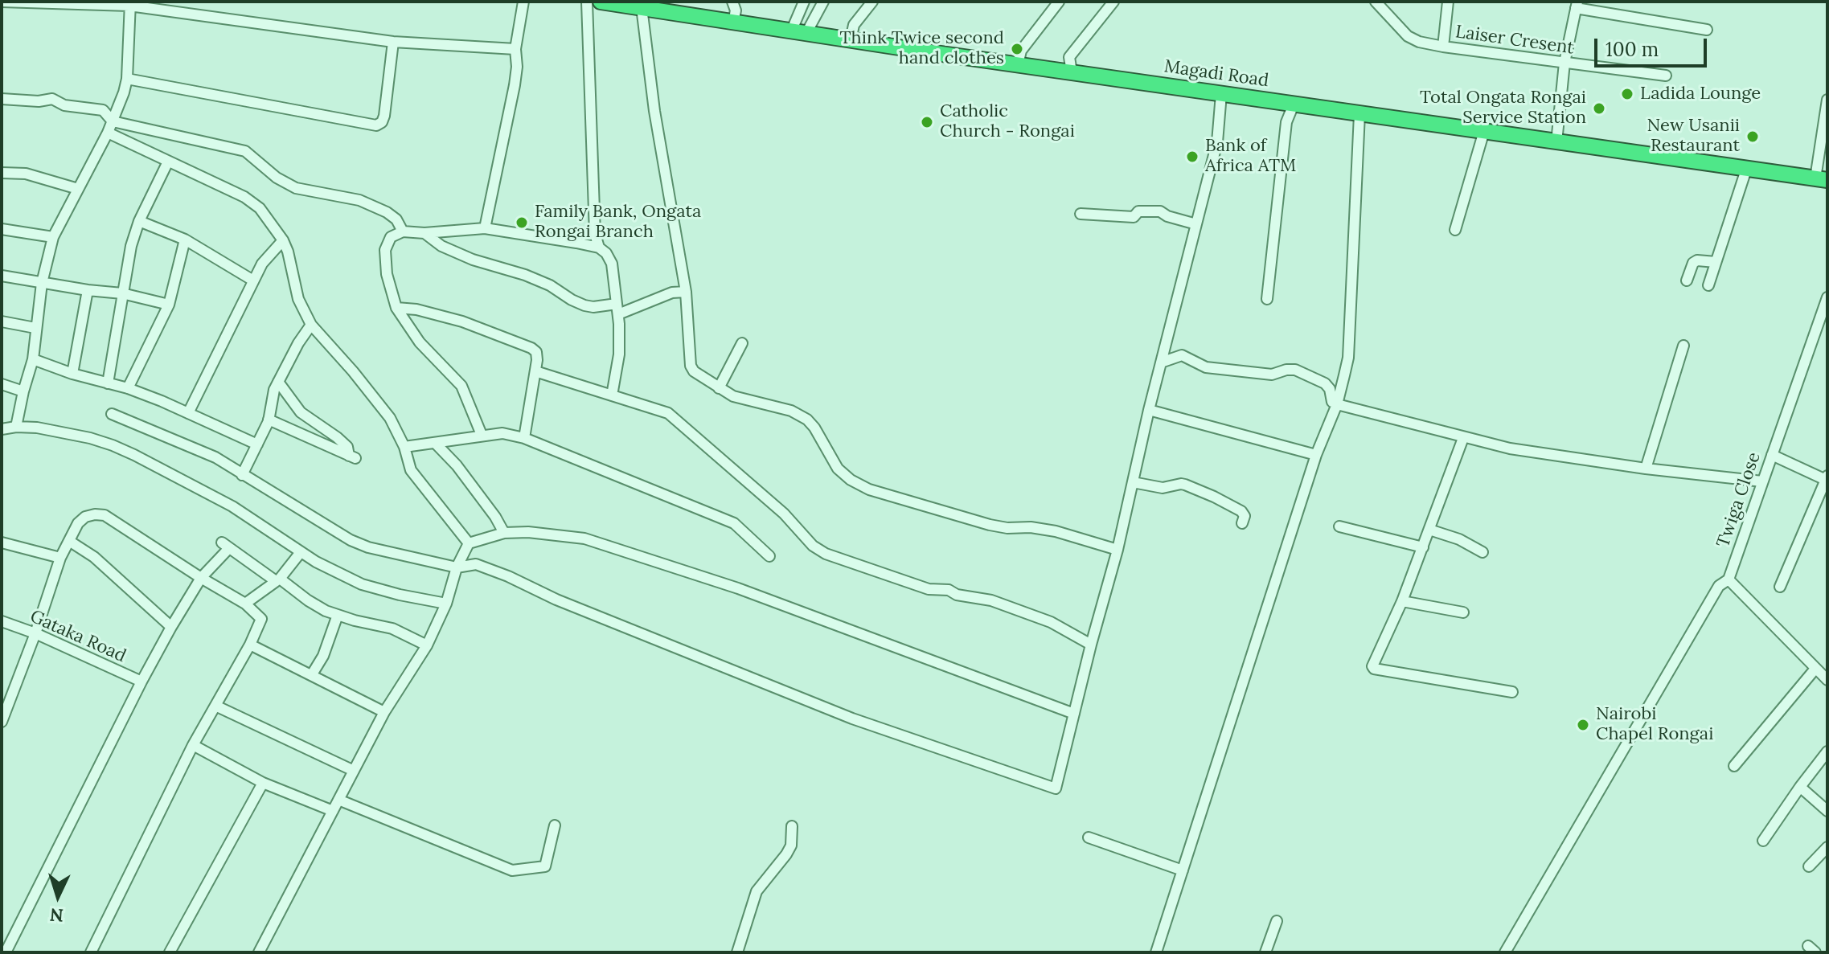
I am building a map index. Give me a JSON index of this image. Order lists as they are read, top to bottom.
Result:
{
  "streets": {
    "highway": ["Magadi Road"],
    "street": ["Laiser Cresent", "Twiga Close", "Gataka Road"]
  },
  "places": [
    "Think Twice second hand clothes",
    "Ladida Lounge",
    "Total Ongata Rongai Service Station",
    "Catholic Church - Rongai",
    "New Usanii Restaurant",
    "Bank of Africa ATM",
    "Family Bank, Ongata Rongai Branch",
    "Nairobi Chapel Rongai"
  ],
  "scale_bar": "100 m",
  "north": "bottom"
}
